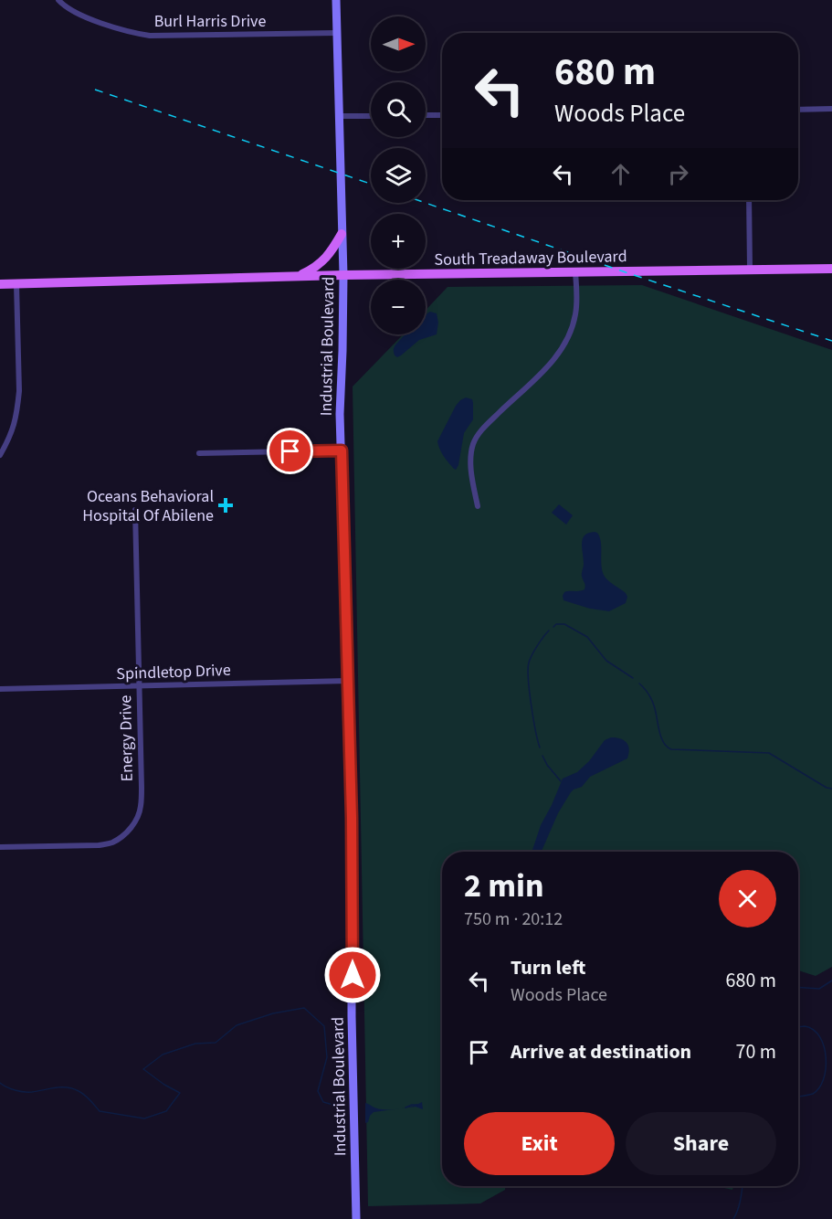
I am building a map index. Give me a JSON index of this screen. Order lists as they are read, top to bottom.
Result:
{
  "streets": {
    "main road": ["South Treadaway Boulevard", "Industrial Boulevard"],
    "street": ["Burl Harris Drive", "Spindletop Drive", "Energy Drive"]
  },
  "crossings": [
    ["Burl Harris Drive", "Industrial Boulevard"],
    ["South Treadaway Boulevard", "Industrial Boulevard"],
    ["Industrial Boulevard", "Spindletop Drive"],
    ["Spindletop Drive", "Energy Drive"]
  ],
  "places": {
    "health": ["Oceans Behavioral Hospital Of Abilene"]
  },
  "north": "right",
  "page": {
    "map_buttons": ["+", "−"],
    "turn": ["680 m", "Woods Place"],
    "heading": ["2 min", "750 m · 20:12"],
    "list": [
      {
        "name": "Turn left",
        "note": "Woods Place",
        "value": "680 m"
      },
      {
        "name": "Arrive at destination",
        "value": "70 m"
      }
    ],
    "buttons": ["Exit", "Share"]
  }
}
